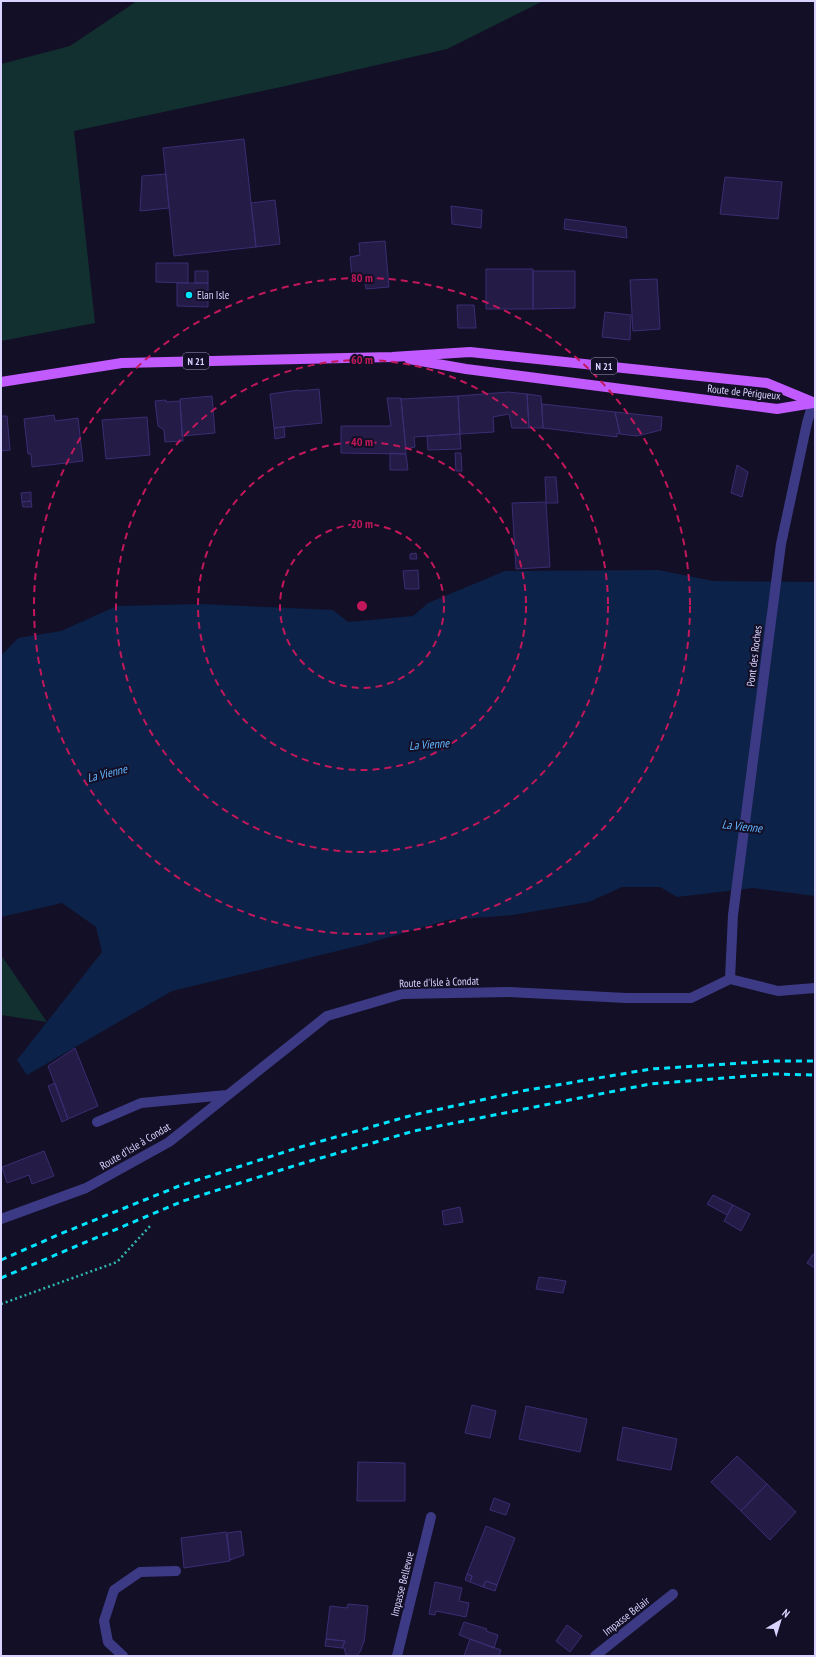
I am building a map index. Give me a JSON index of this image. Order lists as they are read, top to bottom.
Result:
{
  "streets": {
    "main road": ["N 21", "Route de Périgueux"],
    "street": [
      "Pont des Roches",
      "Route d'Isle à Condat",
      "Impasse Bellevue",
      "Impasse Belair"
    ]
  },
  "crossings": [
    ["N 21", "Route de Périgueux"],
    ["Route de Périgueux", "Pont des Roches"],
    ["Pont des Roches", "Route d'Isle à Condat"]
  ],
  "water": ["La Vienne"],
  "places": ["Elan Isle"],
  "north": "top right",
  "rings": [
    "80 m",
    "60 m",
    "40 m",
    "20 m"
  ]
}
